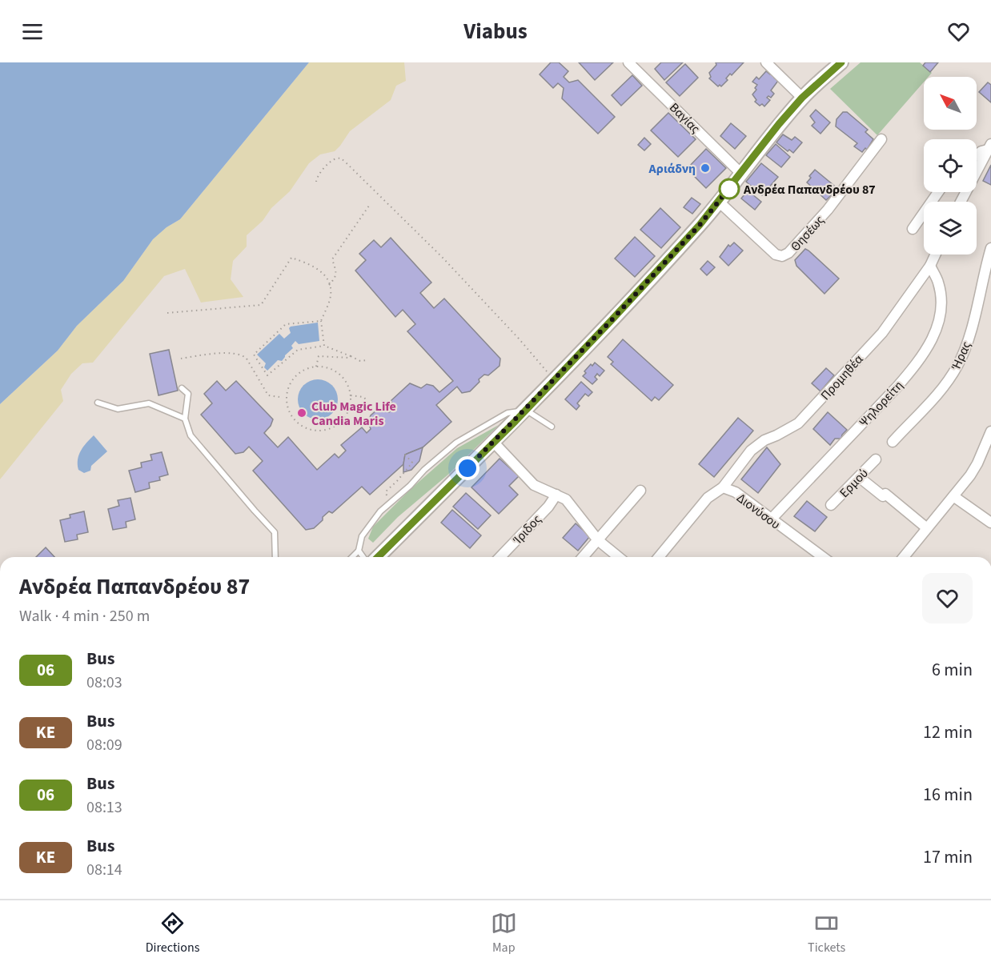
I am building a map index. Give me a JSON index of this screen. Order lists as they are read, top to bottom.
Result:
{
  "streets": {
    "street": [
      "Βαγίας",
      "Θησέως",
      "Ήρας",
      "Προμηθέα",
      "Ψηλορείτη",
      "Ερμού",
      "Διονύσου",
      "Ίριδος"
    ]
  },
  "crossings": [
    ["Προμηθέα", "Ψηλορείτη"],
    ["Προμηθέα", "Διονύσου"],
    ["Ψηλορείτη", "Διονύσου"]
  ],
  "places": ["Αριάδνη", "Ανδρέα Παπανδρέου 87", "Club Magic Life Candia Maris"],
  "lines": ["bus line 06"],
  "north": "top left",
  "page": {
    "header": "Viabus",
    "heading": ["Ανδρέα Παπανδρέου 87", "Walk · 4 min · 250 m"],
    "list": [
      {
        "mark": "06",
        "name": "Bus",
        "note": "08:03",
        "value": "6 min"
      },
      {
        "mark": "KE",
        "name": "Bus",
        "note": "08:09",
        "value": "12 min"
      },
      {
        "mark": "06",
        "name": "Bus",
        "note": "08:13",
        "value": "16 min"
      },
      {
        "mark": "KE",
        "name": "Bus",
        "note": "08:14",
        "value": "17 min"
      }
    ],
    "tabs": ["Directions", "Map", "Tickets"]
  }
}
